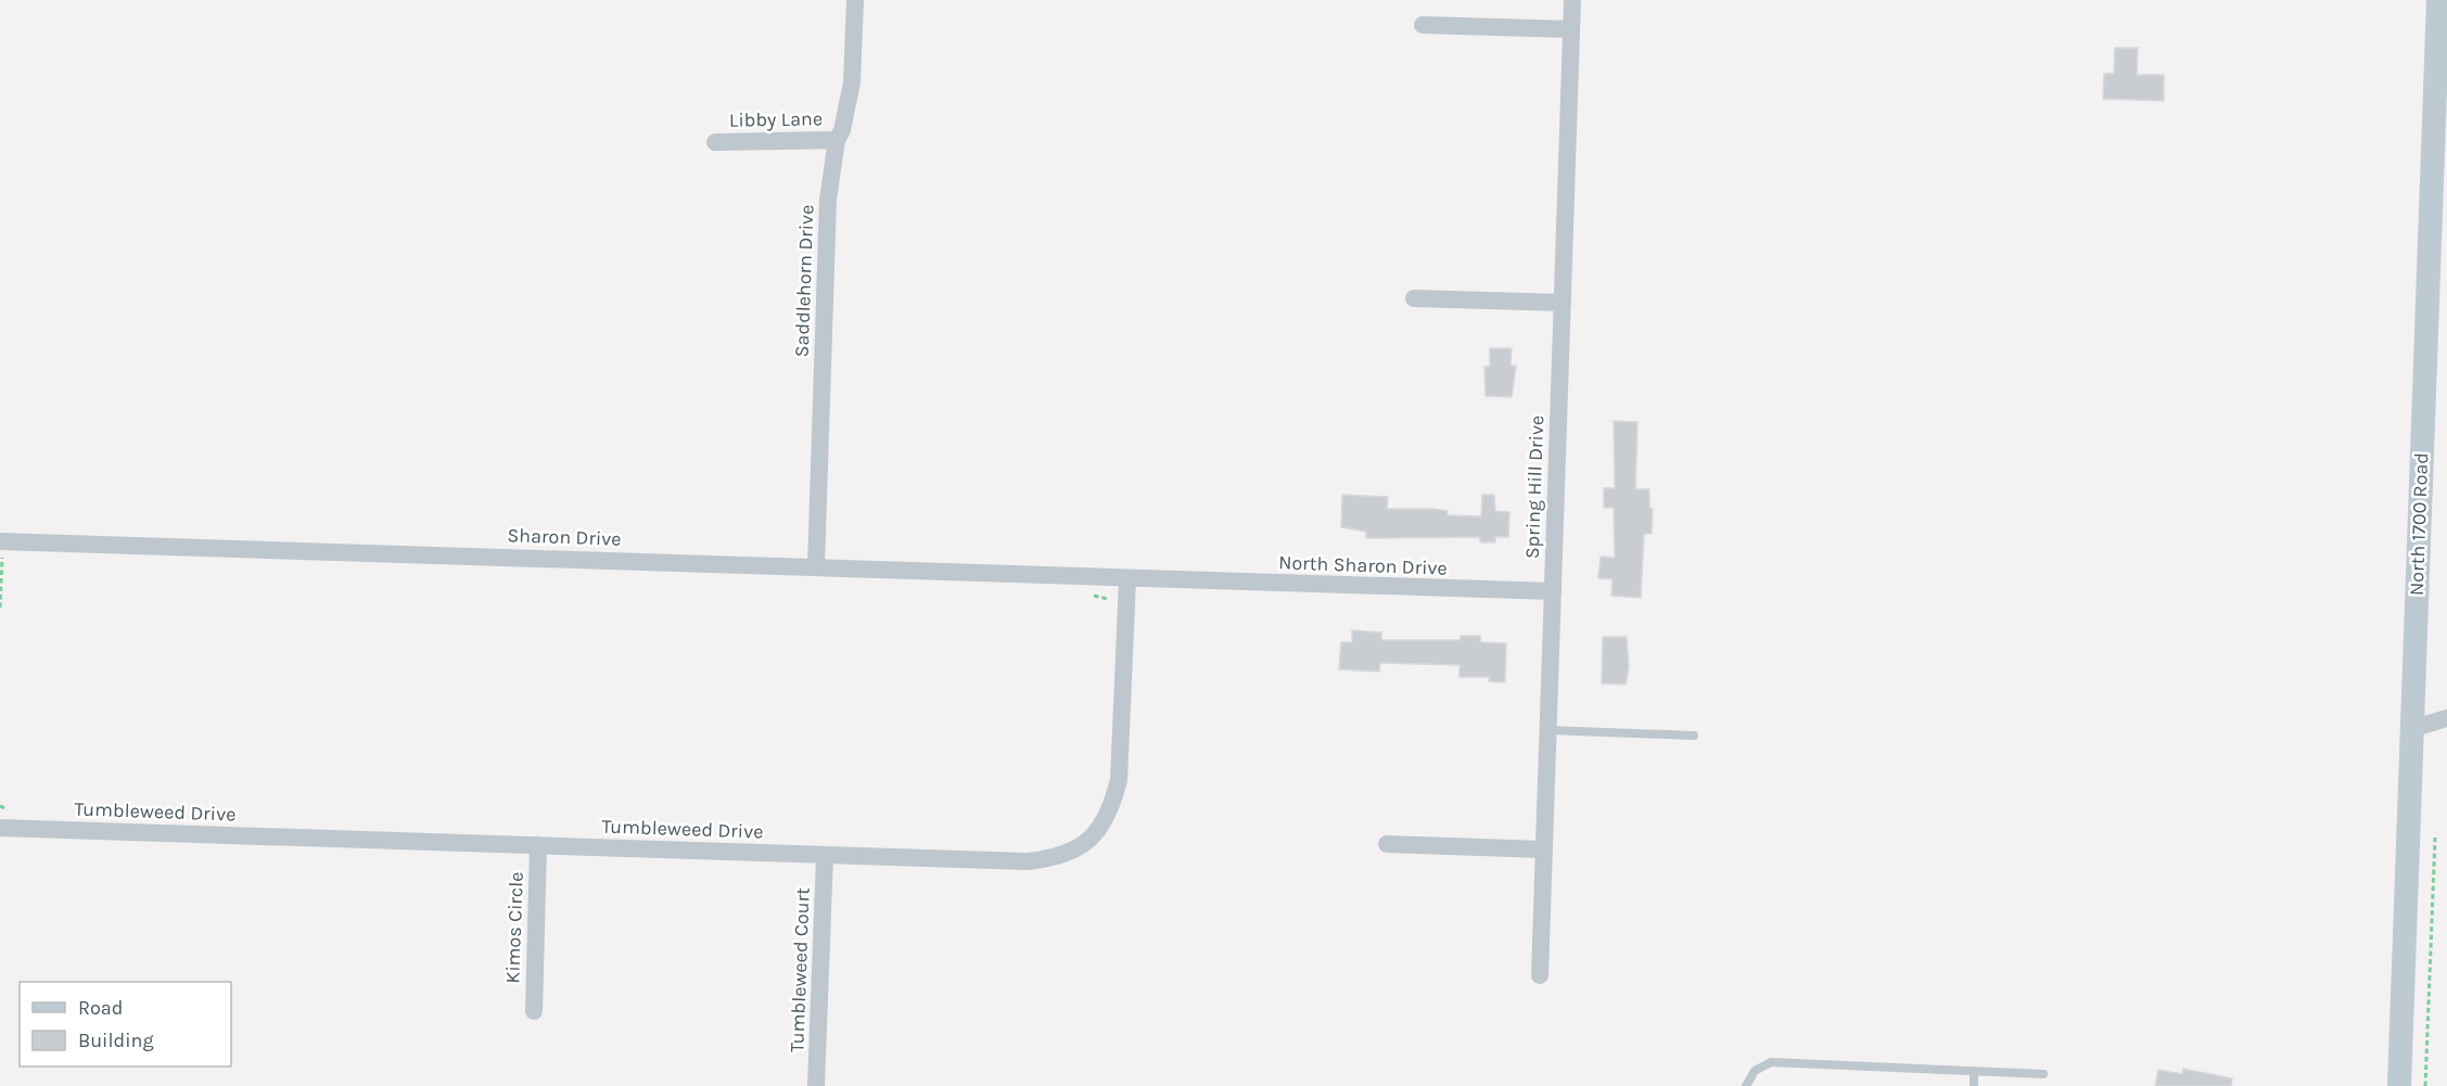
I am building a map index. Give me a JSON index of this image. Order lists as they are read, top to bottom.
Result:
{
  "streets": {
    "street": [
      "Libby Lane",
      "Saddlehorn Drive",
      "Spring Hill Drive",
      "North 1700 Road",
      "Sharon Drive",
      "North Sharon Drive",
      "Tumbleweed Drive",
      "Kimos Circle",
      "Tumbleweed Court"
    ]
  },
  "crossings": [
    ["Libby Lane", "Saddlehorn Drive"],
    ["Saddlehorn Drive", "Sharon Drive"],
    ["Spring Hill Drive", "North Sharon Drive"],
    ["Sharon Drive", "North Sharon Drive"],
    ["Sharon Drive", "Tumbleweed Drive"],
    ["North Sharon Drive", "Tumbleweed Drive"],
    ["Tumbleweed Drive", "Kimos Circle"],
    ["Tumbleweed Drive", "Tumbleweed Court"]
  ],
  "legend": ["Road", "Building"]
}
